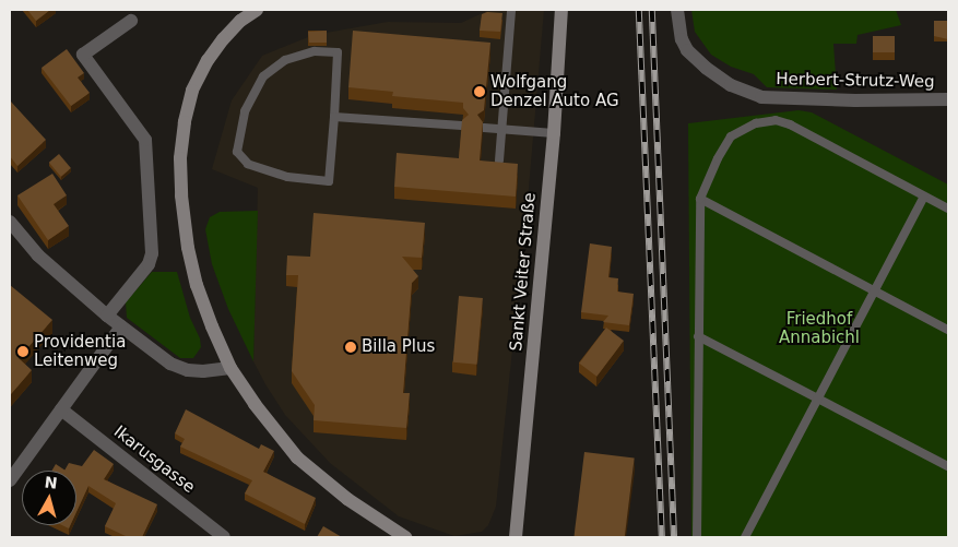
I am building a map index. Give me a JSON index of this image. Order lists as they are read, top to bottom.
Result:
{
  "streets": {
    "main road": ["Sankt Veiter Straße"],
    "street": ["Herbert-Strutz-Weg", "Ikarusgasse"]
  },
  "parks": ["Friedhof Annabichl"],
  "places": ["Wolfgang Denzel Auto AG", "Billa Plus", "Providentia Leitenweg"],
  "north": "top"
}
